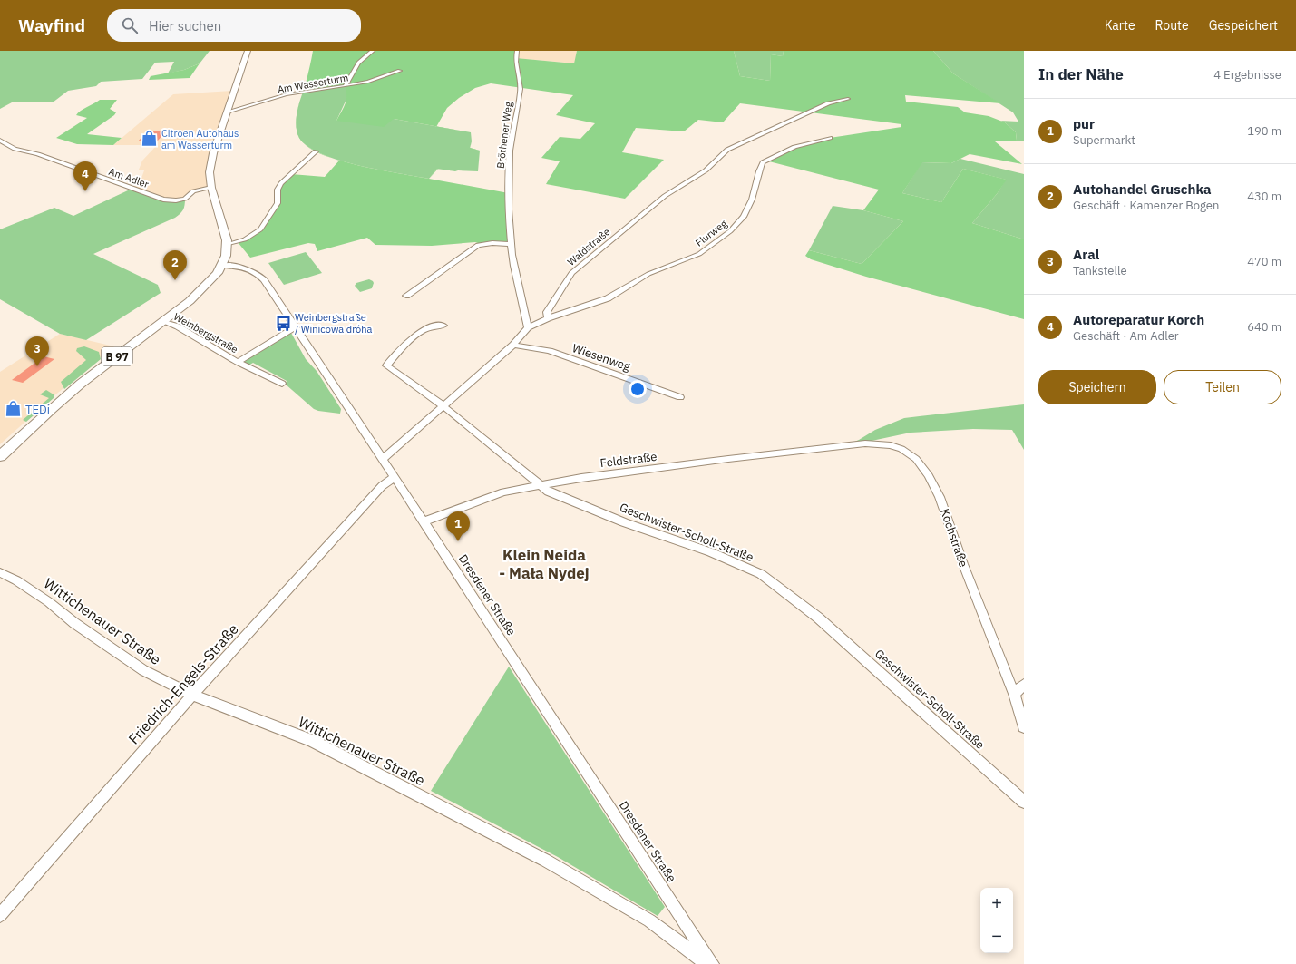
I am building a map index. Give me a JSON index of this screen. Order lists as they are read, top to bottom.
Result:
{
  "streets": {
    "main road": ["B 97"],
    "street": [
      "Am Wasserturm",
      "Bröthener Weg",
      "Am Adler",
      "Flurweg",
      "Waldstraße",
      "Weinbergstraße",
      "Wiesenweg",
      "Feldstraße",
      "Geschwister-Scholl-Straße",
      "Kochstraße",
      "Dresdener Straße",
      "Wittichenauer Straße",
      "Friedrich-Engels-Straße"
    ]
  },
  "crossings": [
    ["Am Wasserturm", "B 97"],
    ["Am Adler", "B 97"],
    ["Flurweg", "Waldstraße"],
    ["Weinbergstraße", "B 97"],
    ["Weinbergstraße", "Dresdener Straße"],
    ["B 97", "Dresdener Straße"],
    ["Feldstraße", "Geschwister-Scholl-Straße"],
    ["Feldstraße", "Kochstraße"],
    ["Feldstraße", "Dresdener Straße"],
    ["Dresdener Straße", "Friedrich-Engels-Straße"],
    ["Wittichenauer Straße", "Friedrich-Engels-Straße"]
  ],
  "districts": ["Klein Neida - Mała Nydej"],
  "places": {
    "shop": ["Citroen Autohaus am Wasserturm", "TEDi"],
    "bus stop": ["Weinbergstraße / Winicowa dróha"]
  },
  "page": {
    "header": "Wayfind",
    "search": "Hier suchen",
    "nav": ["Karte", "Route", "Gespeichert"],
    "heading": ["In der Nähe", "4 Ergebnisse"],
    "list": [
      {
        "mark": "1",
        "name": "pur",
        "note": "Supermarkt",
        "value": "190 m"
      },
      {
        "mark": "2",
        "name": "Autohandel Gruschka",
        "note": "Geschäft · Kamenzer Bogen",
        "value": "430 m"
      },
      {
        "mark": "3",
        "name": "Aral",
        "note": "Tankstelle",
        "value": "470 m"
      },
      {
        "mark": "4",
        "name": "Autoreparatur Korch",
        "note": "Geschäft · Am Adler",
        "value": "640 m"
      }
    ],
    "pins": [
      "4",
      "2",
      "3",
      "1"
    ],
    "buttons": ["Speichern", "Teilen"],
    "map_buttons": ["+", "−"]
  }
}
